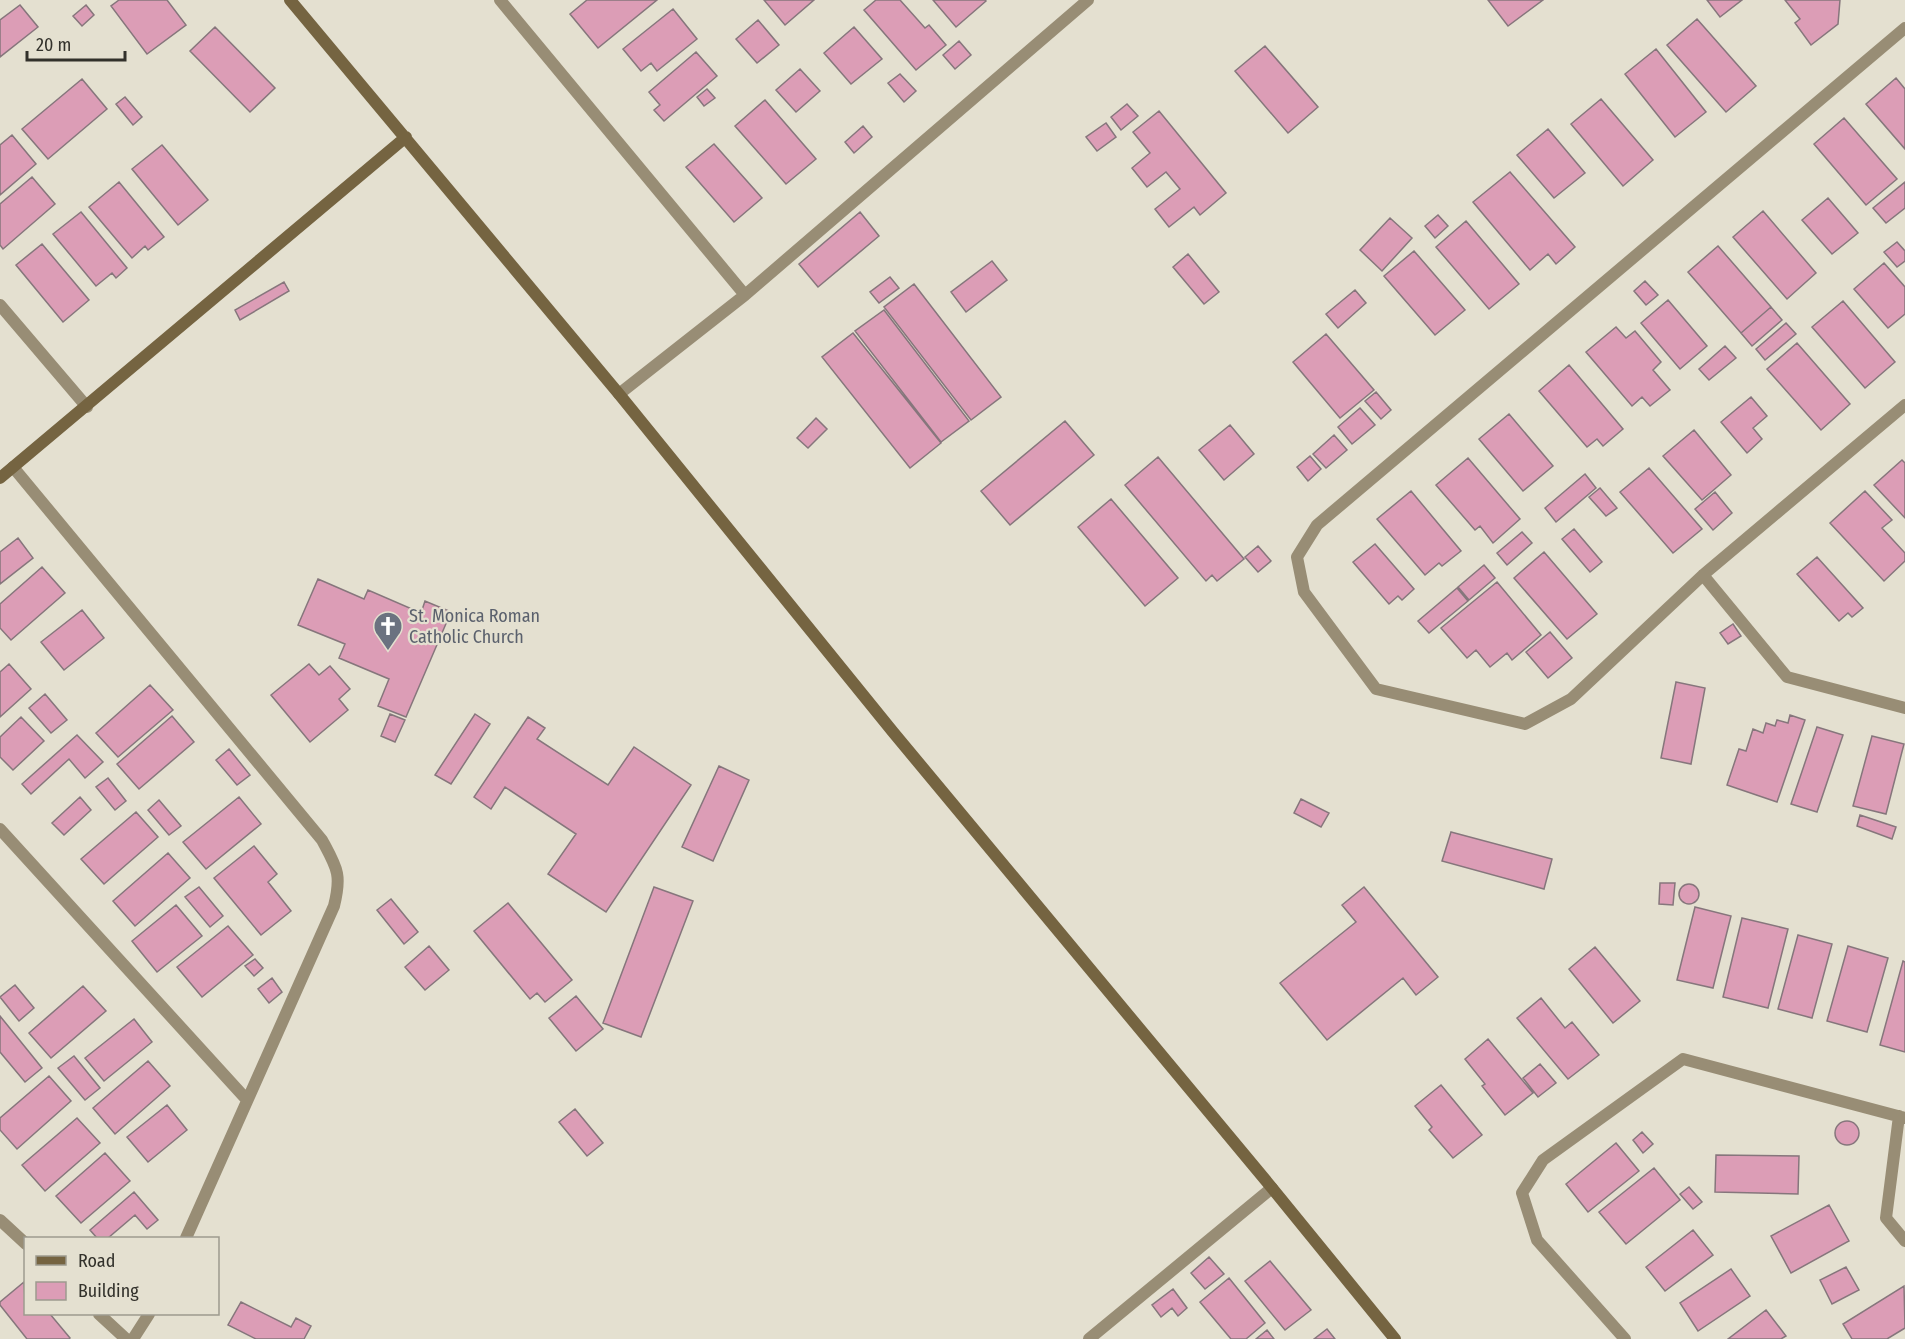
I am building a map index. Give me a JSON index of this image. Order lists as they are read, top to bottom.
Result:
{
  "places": {
    "church": ["St. Monica Roman Catholic Church"]
  },
  "legend": ["Road", "Building"],
  "scale_bar": "20 m"
}
